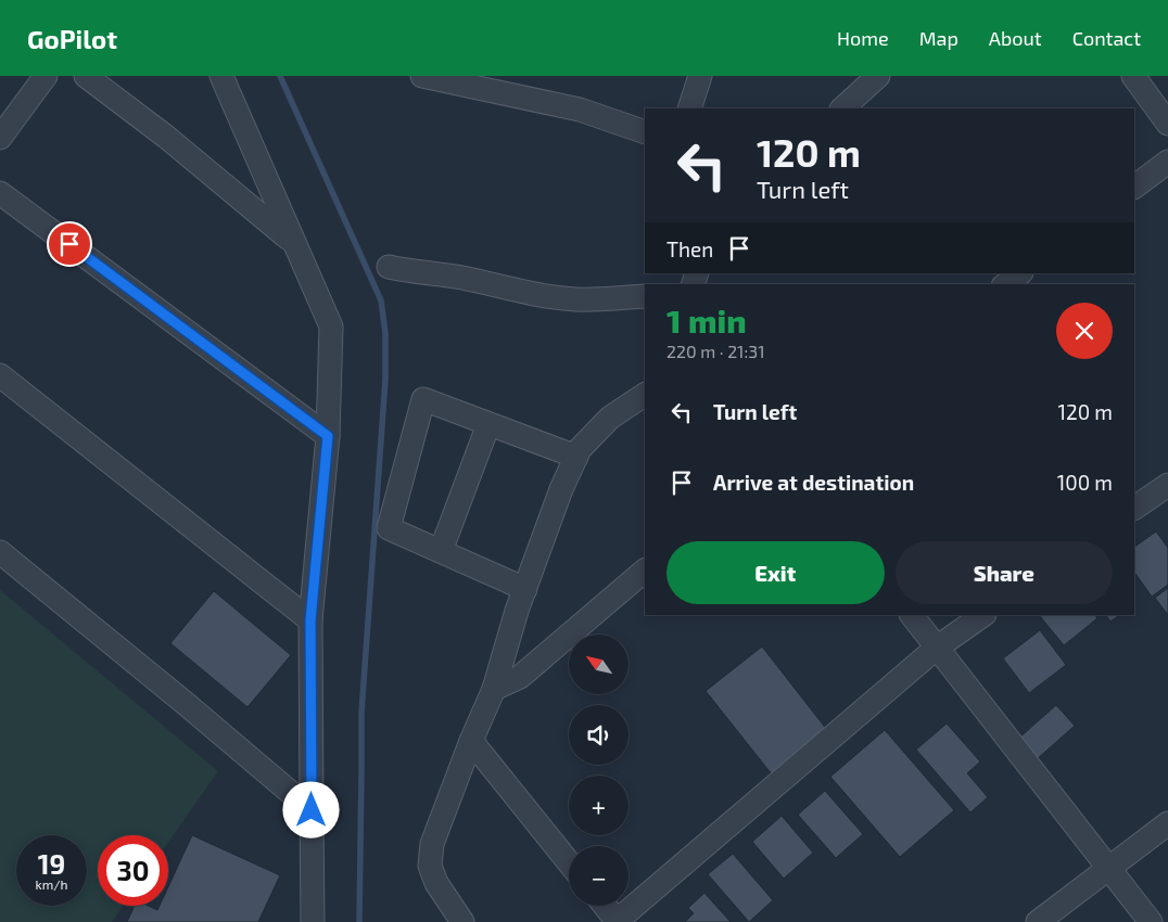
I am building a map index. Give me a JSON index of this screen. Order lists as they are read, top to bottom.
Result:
{
  "north": "top left",
  "page": {
    "header": "GoPilot",
    "nav": [
      "Home",
      "Map",
      "About",
      "Contact"
    ],
    "turn": ["120 m", "Turn left"],
    "then": "Then",
    "heading": ["1 min", "220 m · 21:31"],
    "list": [
      {
        "name": "Turn left",
        "value": "120 m"
      },
      {
        "name": "Arrive at destination",
        "value": "100 m"
      }
    ],
    "buttons": ["Exit", "Share"],
    "map_buttons": ["+", "−"],
    "speed": "19 km/h",
    "limit": "30"
  }
}
